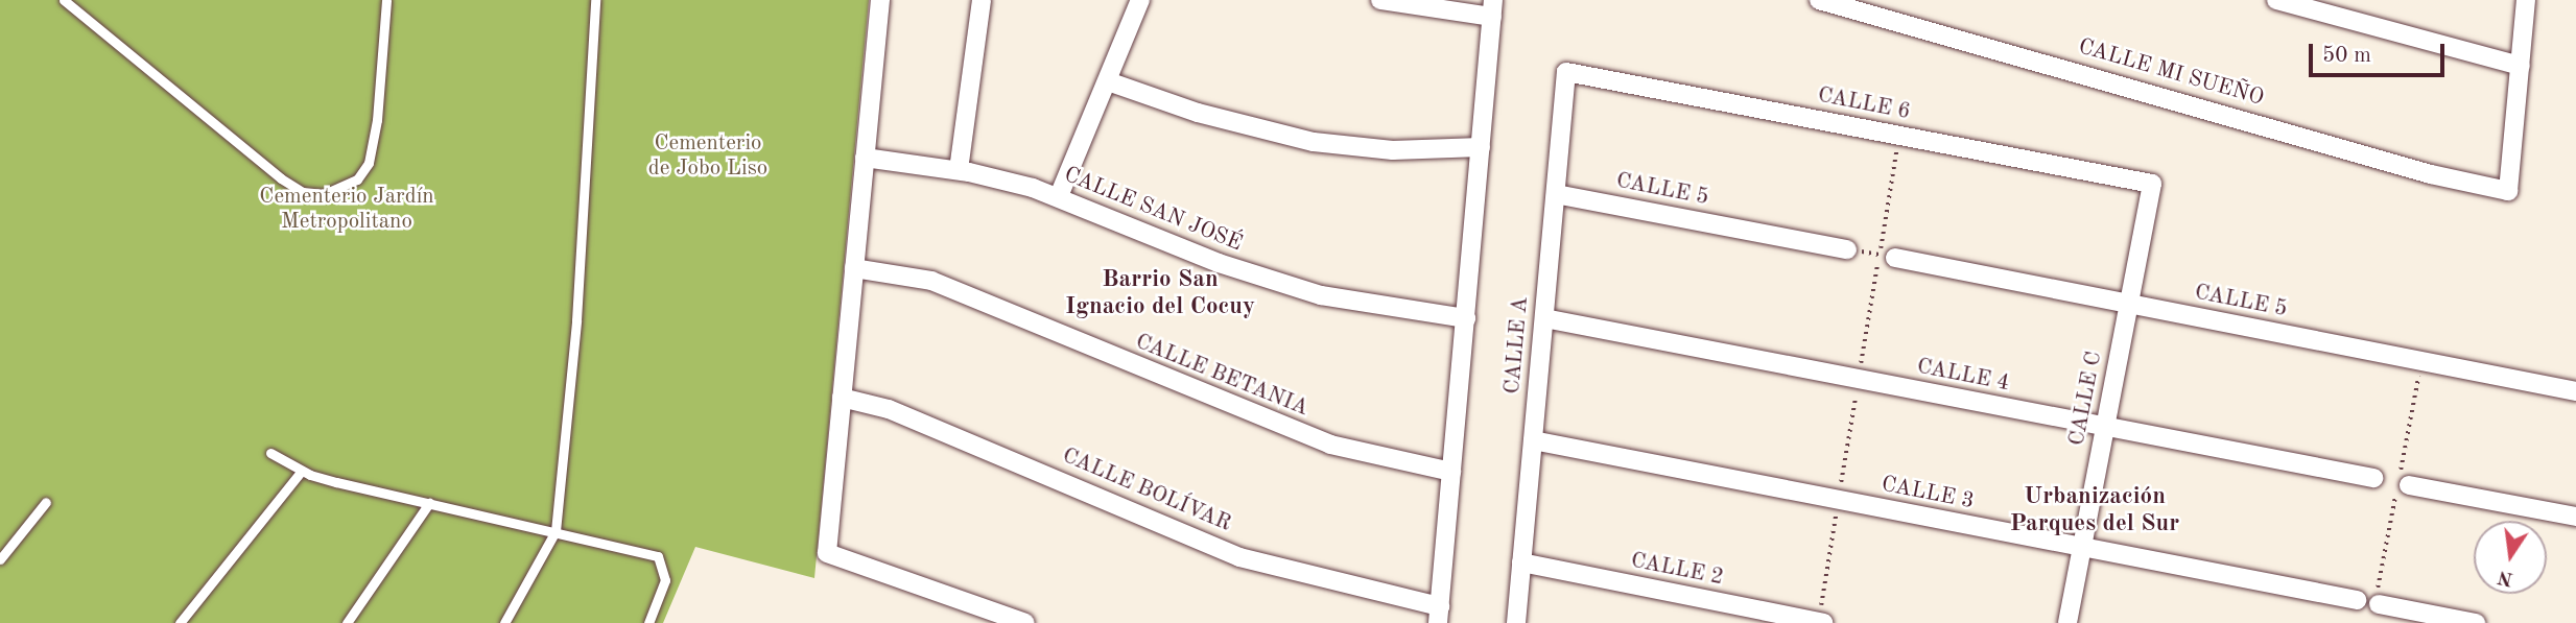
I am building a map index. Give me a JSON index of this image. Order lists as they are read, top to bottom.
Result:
{
  "streets": {
    "street": [
      "CALLE MI SUEÑO",
      "CALLE 6",
      "CALLE 5",
      "CALLE SAN JOSÉ",
      "CALLE A",
      "CALLE BETANIA",
      "CALLE 4",
      "CALLE C",
      "CALLE BOLÍVAR",
      "CALLE 3",
      "CALLE 2"
    ]
  },
  "crossings": [
    ["CALLE 6", "CALLE A"],
    ["CALLE 6", "CALLE C"],
    ["CALLE 5", "CALLE A"],
    ["CALLE 5", "CALLE C"],
    ["CALLE A", "CALLE 4"],
    ["CALLE A", "CALLE 3"],
    ["CALLE A", "CALLE 2"],
    ["CALLE 4", "CALLE C"],
    ["CALLE C", "CALLE 3"]
  ],
  "districts": ["Barrio San Ignacio del Cocuy", "Urbanización Parques del Sur"],
  "parks": ["Cementerio de Jobo Liso", "Cementerio Jardín Metropolitano"],
  "scale_bar": "50 m",
  "north": "bottom"
}
